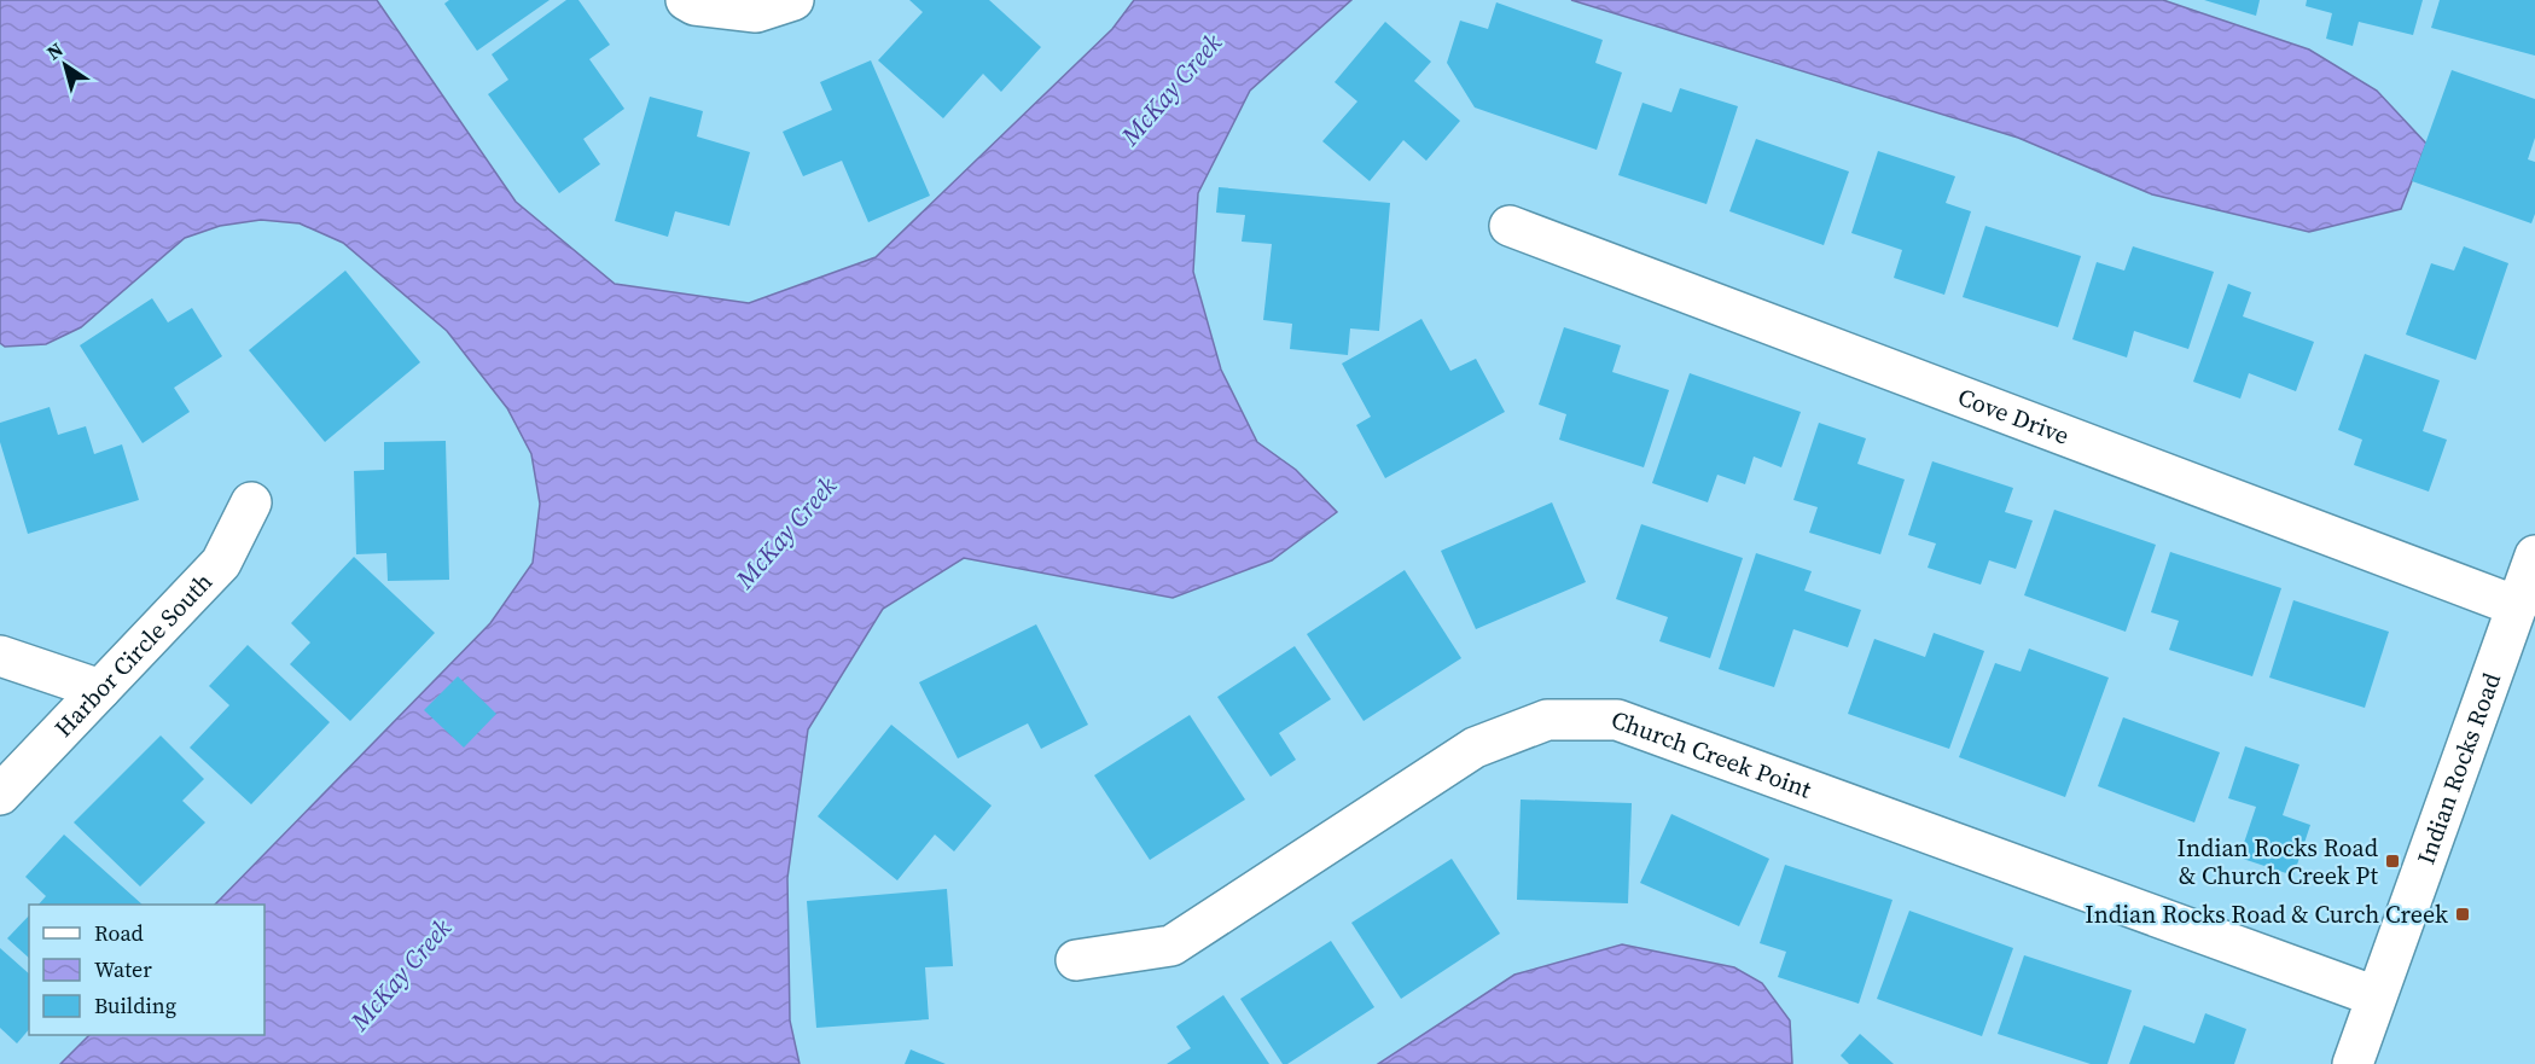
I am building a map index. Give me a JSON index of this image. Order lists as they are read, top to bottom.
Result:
{
  "streets": {
    "street": [
      "Cove Drive",
      "Harbor Circle South",
      "Church Creek Point",
      "Indian Rocks Road"
    ]
  },
  "crossings": [
    ["Cove Drive", "Indian Rocks Road"],
    ["Church Creek Point", "Indian Rocks Road"]
  ],
  "water": ["McKay Creek"],
  "places": {
    "transit": ["Indian Rocks Road & Church Creek Pt", "Indian Rocks Road & Curch Creek"]
  },
  "legend": ["Road", "Water", "Building"],
  "north": "top left"
}
